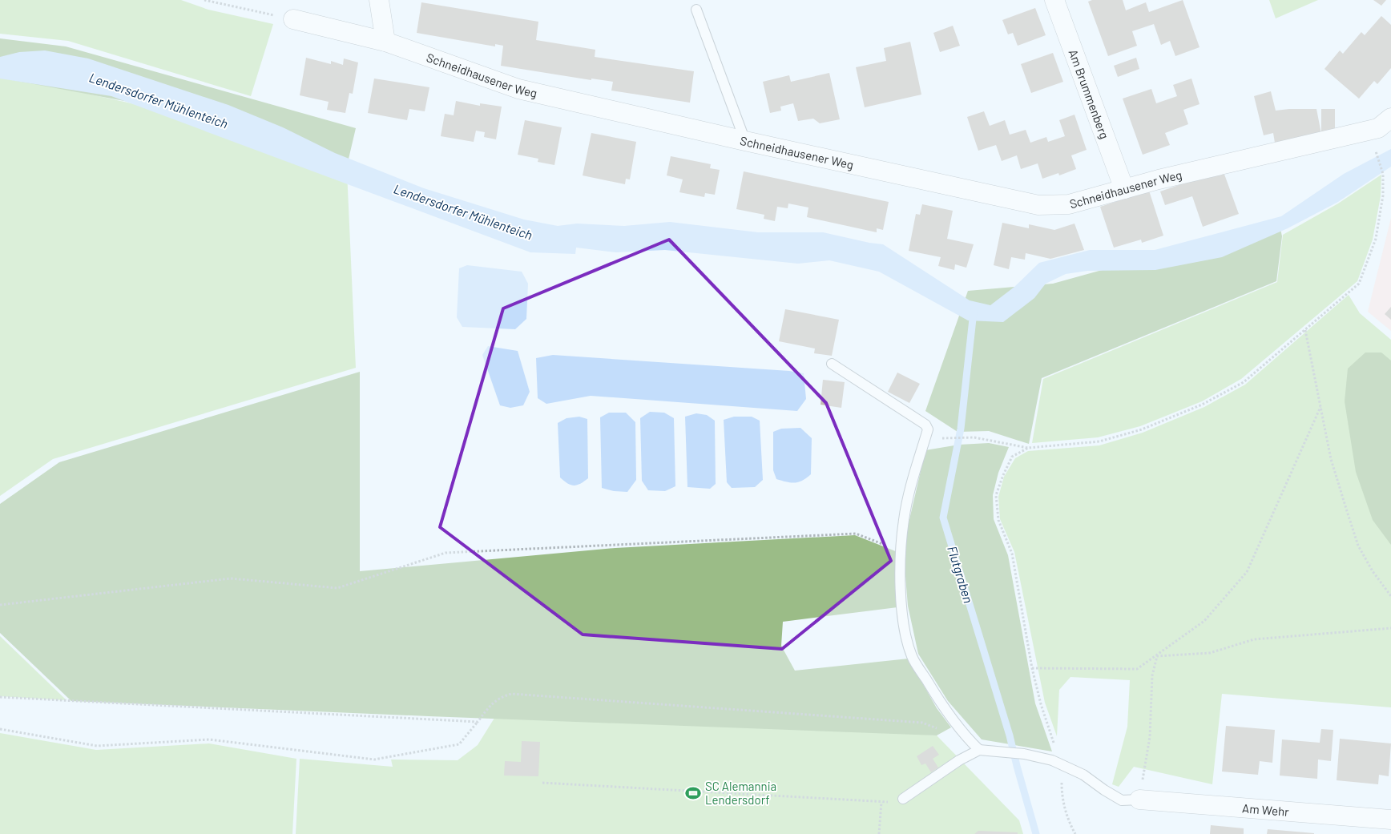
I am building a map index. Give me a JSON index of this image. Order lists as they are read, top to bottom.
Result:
{
  "streets": {
    "street": ["Schneidhausener Weg", "Am Brummenberg", "Am Wehr"]
  },
  "crossings": [
    ["Schneidhausener Weg", "Am Brummenberg"]
  ],
  "water": ["Lendersdorfer Mühlenteich", "Flutgraben"],
  "places": {
    "sports": ["SC Alemannia Lendersdorf"]
  }
}
